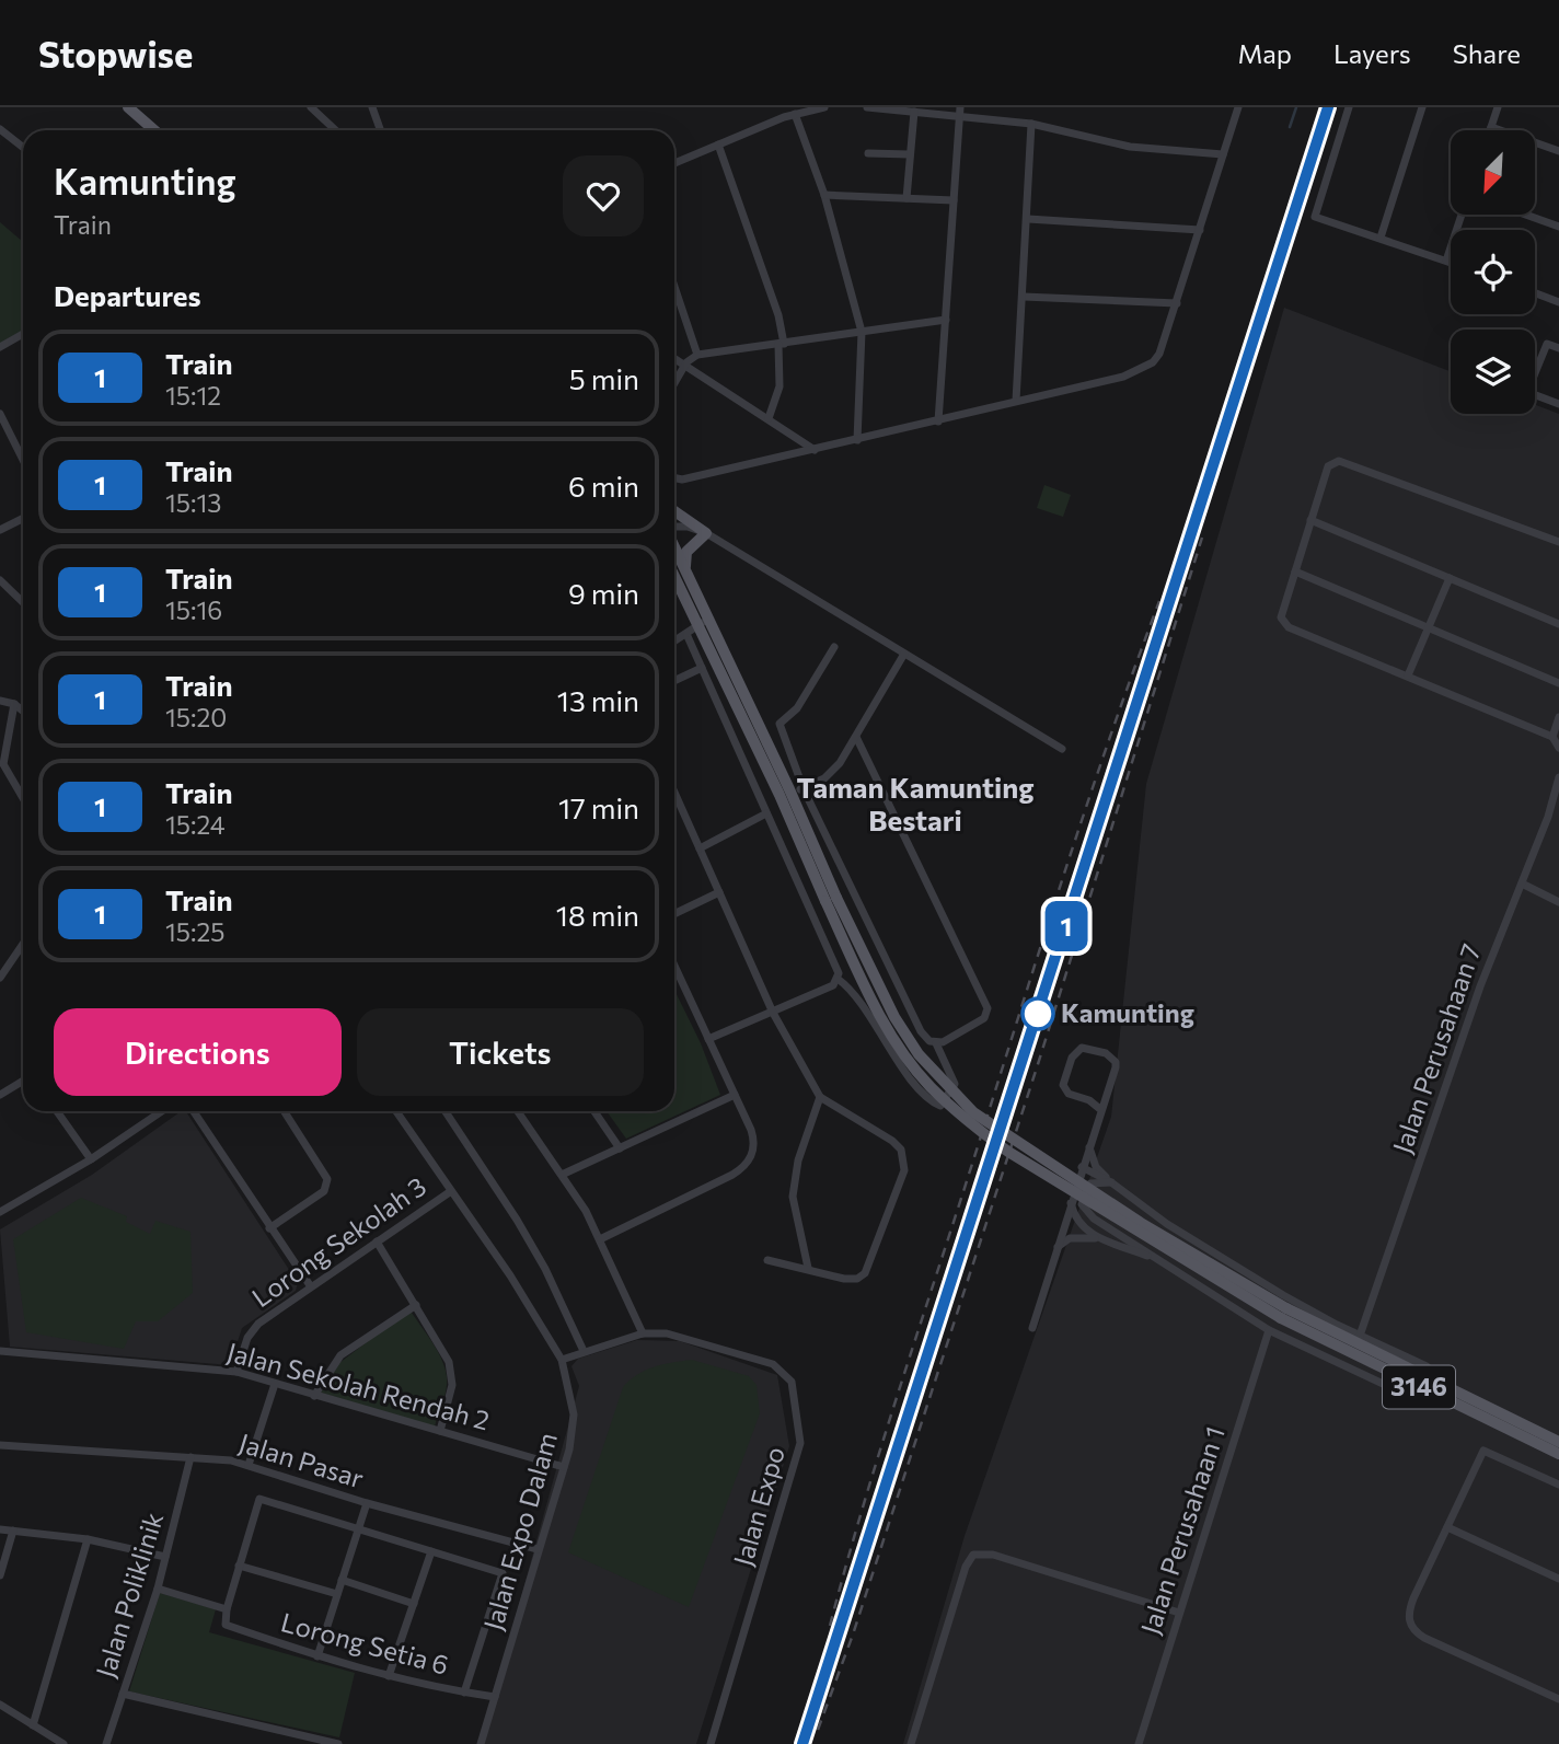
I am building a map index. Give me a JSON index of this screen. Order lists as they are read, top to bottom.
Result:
{
  "streets": {
    "main road": ["3146"],
    "street": [
      "Jalan Perusahaan 7",
      "Lorong Sekolah 3",
      "Jalan Sekolah Rendah 2",
      "Jalan Pasar",
      "Jalan Expo",
      "Jalan Perusahaan 1",
      "Jalan Expo Dalam",
      "Jalan Poliklinik",
      "Lorong Setia 6"
    ]
  },
  "crossings": [
    ["Lorong Sekolah 3", "Jalan Sekolah Rendah 2"],
    ["Lorong Sekolah 3", "Jalan Expo Dalam"],
    ["Jalan Sekolah Rendah 2", "Jalan Expo Dalam"],
    ["Jalan Pasar", "Jalan Expo Dalam"],
    ["Jalan Pasar", "Jalan Poliklinik"],
    ["Jalan Expo", "Jalan Expo Dalam"],
    ["Jalan Expo Dalam", "Lorong Setia 6"]
  ],
  "districts": ["Taman Kamunting Bestari"],
  "places": ["Kamunting"],
  "north": "bottom left",
  "page": {
    "header": "Stopwise",
    "nav": ["Map", "Layers", "Share"],
    "on_map": "1",
    "heading": [
      ["Kamunting", "Train"],
      "Departures"
    ],
    "list": [
      {
        "mark": "1",
        "name": "Train",
        "note": "15:12",
        "value": "5 min"
      },
      {
        "mark": "1",
        "name": "Train",
        "note": "15:13",
        "value": "6 min"
      },
      {
        "mark": "1",
        "name": "Train",
        "note": "15:16",
        "value": "9 min"
      },
      {
        "mark": "1",
        "name": "Train",
        "note": "15:20",
        "value": "13 min"
      },
      {
        "mark": "1",
        "name": "Train",
        "note": "15:24",
        "value": "17 min"
      },
      {
        "mark": "1",
        "name": "Train",
        "note": "15:25",
        "value": "18 min"
      }
    ],
    "buttons": ["Directions", "Tickets"]
  }
}
